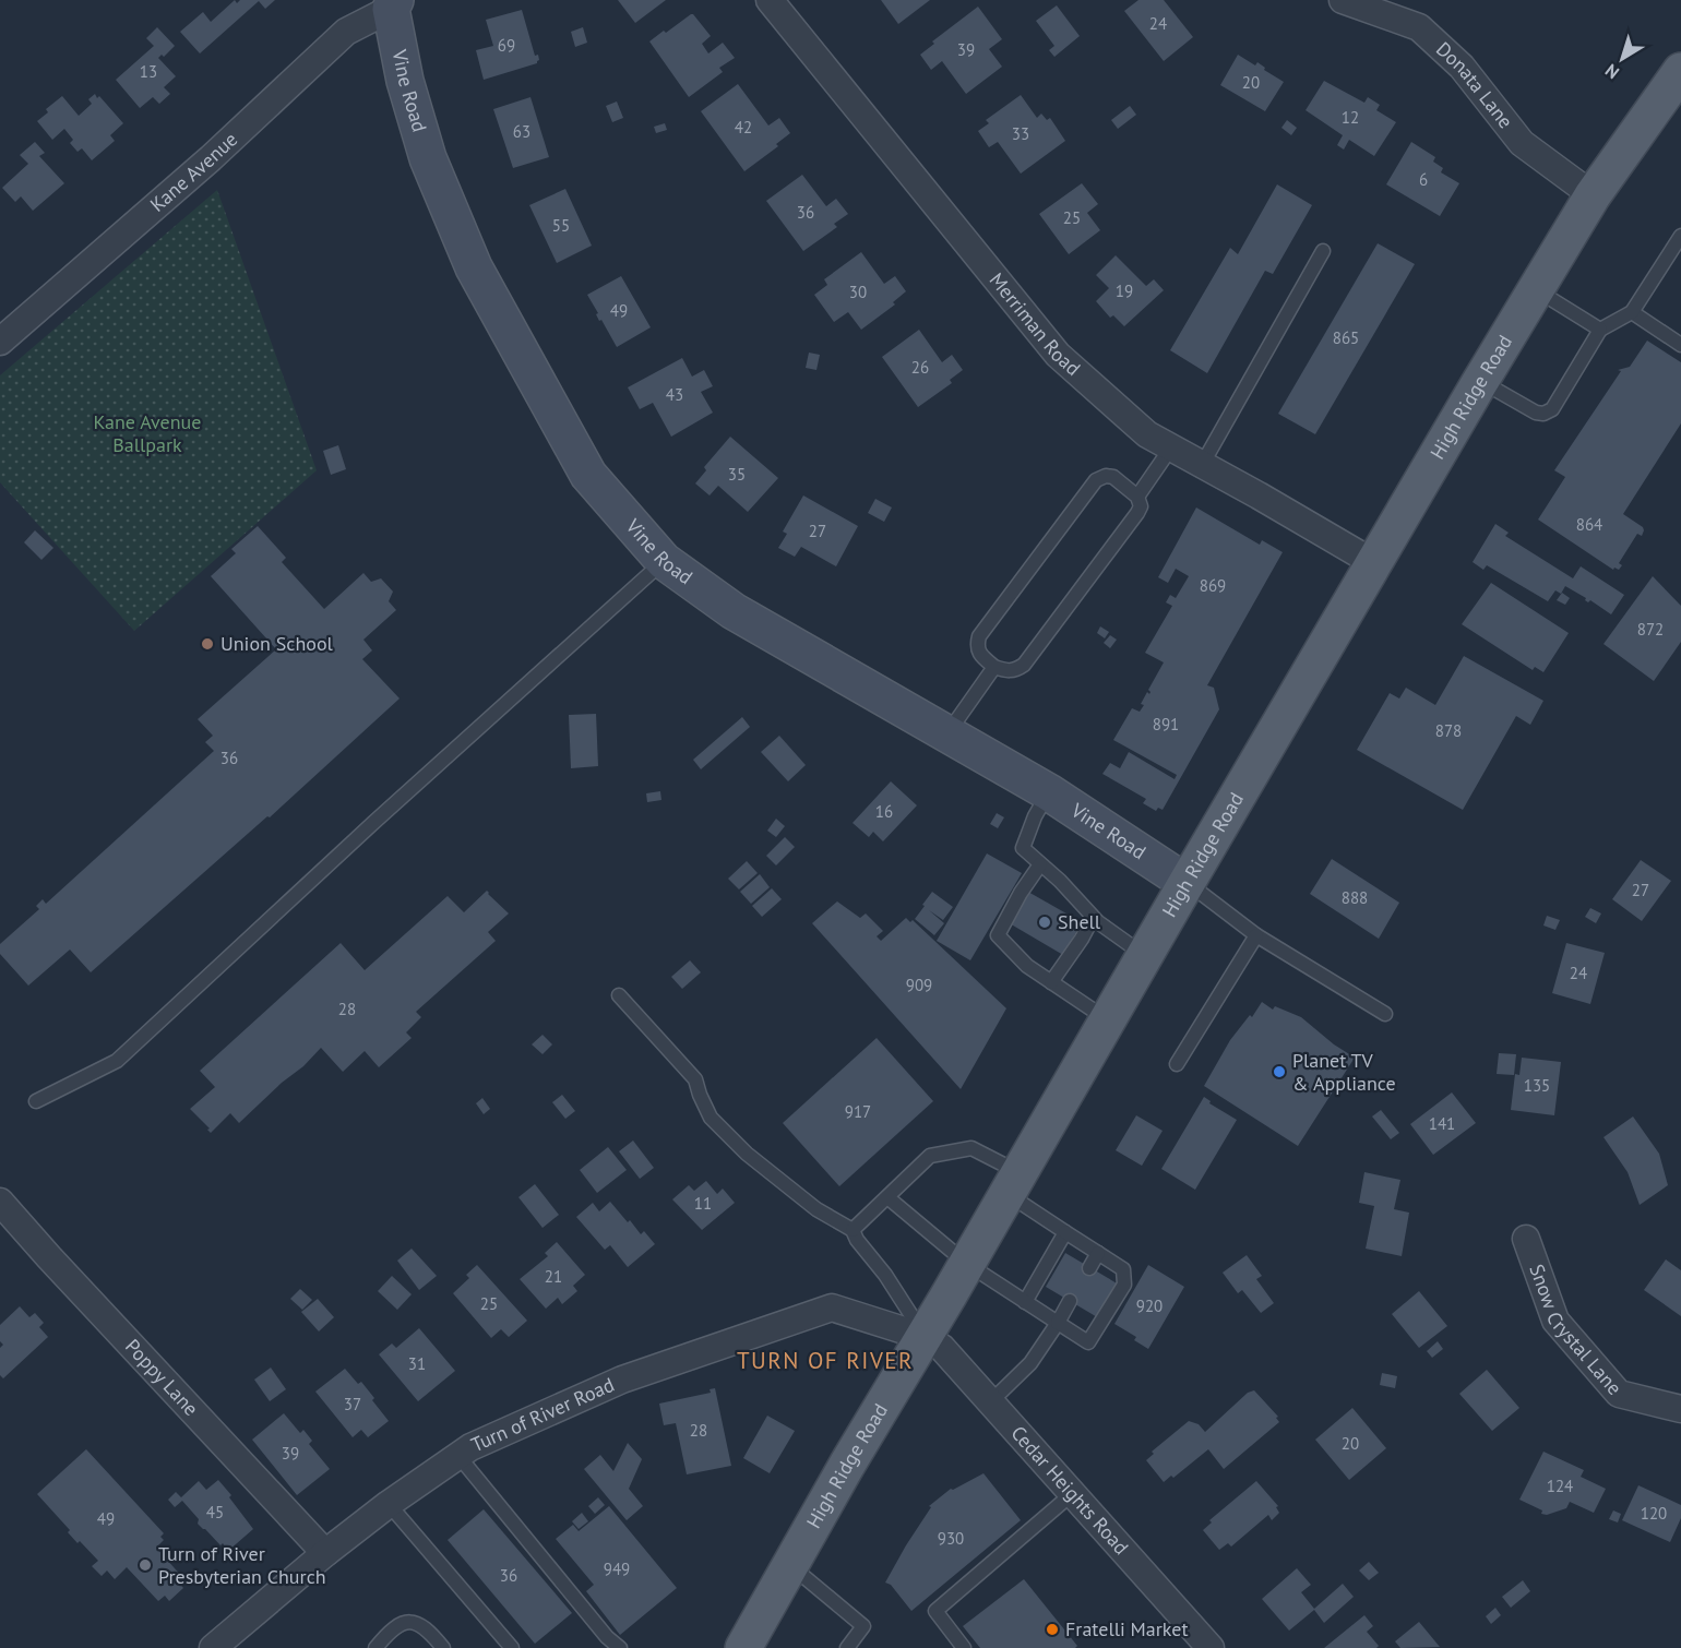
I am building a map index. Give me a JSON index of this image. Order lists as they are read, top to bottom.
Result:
{
  "streets": {
    "main road": ["High Ridge Road"],
    "street": [
      "Donata Lane",
      "Vine Road",
      "Kane Avenue",
      "Merriman Road",
      "Snow Crystal Lane",
      "Poppy Lane",
      "Turn of River Road",
      "Cedar Heights Road"
    ]
  },
  "crossings": [
    ["Donata Lane", "High Ridge Road"],
    ["Vine Road", "Kane Avenue"],
    ["Vine Road", "High Ridge Road"],
    ["Merriman Road", "High Ridge Road"],
    ["High Ridge Road", "Turn of River Road"],
    ["High Ridge Road", "Cedar Heights Road"],
    ["Poppy Lane", "Turn of River Road"],
    ["Turn of River Road", "Cedar Heights Road"]
  ],
  "districts": ["TURN OF RIVER"],
  "parks": ["Kane Avenue Ballpark"],
  "places": [
    "Union School",
    "Shell",
    "Planet TV & Appliance",
    "Turn of River Presbyterian Church",
    "Fratelli Market"
  ],
  "house_numbers": [
    "24",
    "69",
    "39",
    "13",
    "20",
    "12",
    "42",
    "63",
    "33",
    "6",
    "36",
    "25",
    "55",
    "19",
    "30",
    "49",
    "865",
    "26",
    "43",
    "35",
    "864",
    "27",
    "869",
    "872",
    "891",
    "878",
    "36",
    "16",
    "27",
    "888",
    "24",
    "909",
    "28",
    "135",
    "917",
    "141",
    "11",
    "21",
    "25",
    "920",
    "31",
    "37",
    "28",
    "20",
    "39",
    "124",
    "45",
    "120",
    "49",
    "930",
    "949",
    "36"
  ],
  "north": "bottom left"
}
